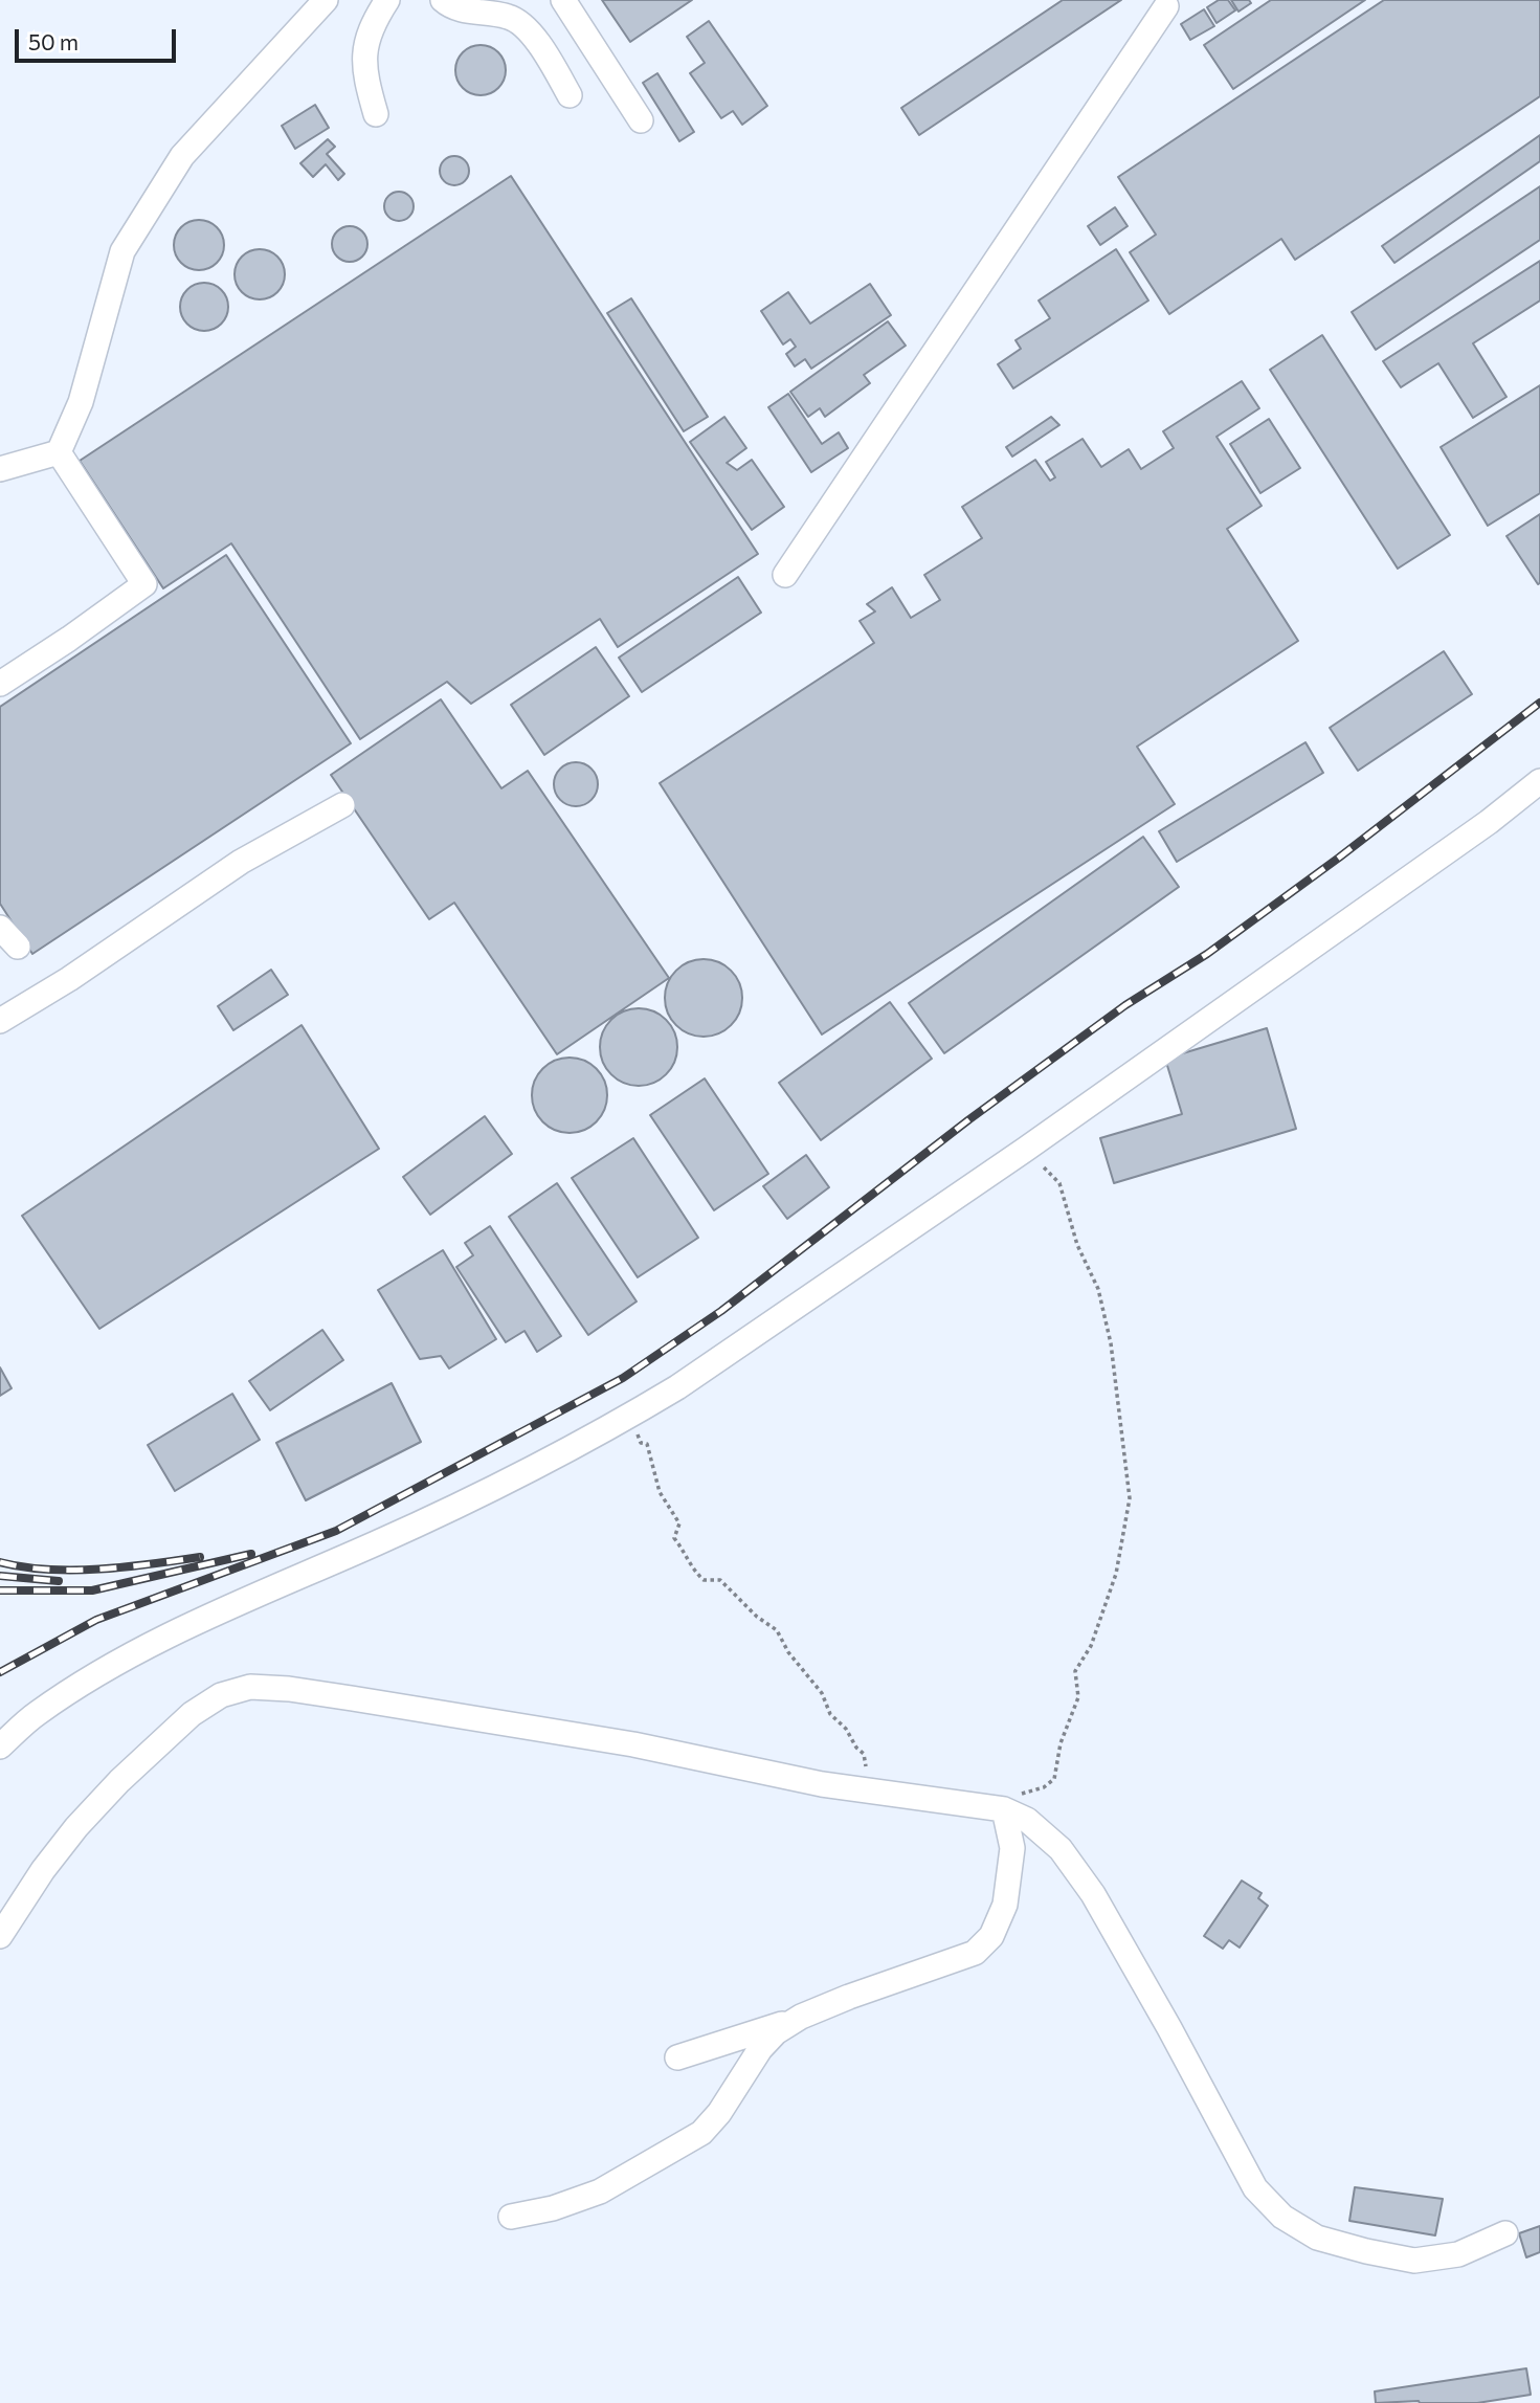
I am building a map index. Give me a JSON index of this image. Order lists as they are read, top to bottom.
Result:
{
  "scale_bar": "50 m"
}
